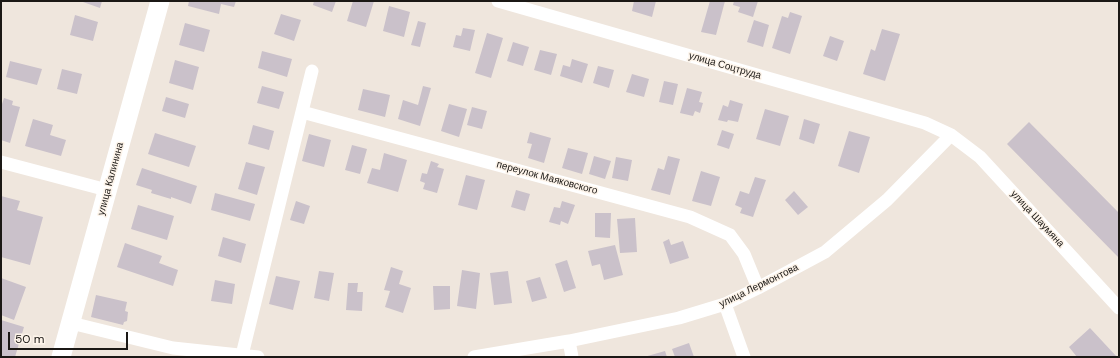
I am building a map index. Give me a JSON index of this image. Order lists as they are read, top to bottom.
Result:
{
  "streets": {
    "main road": ["улица Калинина"],
    "street": [
      "улица Соцтруда",
      "переулок Маяковского",
      "улица Шаумяна",
      "улица Лермонтова"
    ]
  },
  "crossings": [
    ["улица Соцтруда", "улица Шаумяна"],
    ["улица Соцтруда", "улица Лермонтова"],
    ["переулок Маяковского", "улица Лермонтова"],
    ["улица Шаумяна", "улица Лермонтова"]
  ],
  "scale_bar": "50 m"
}
